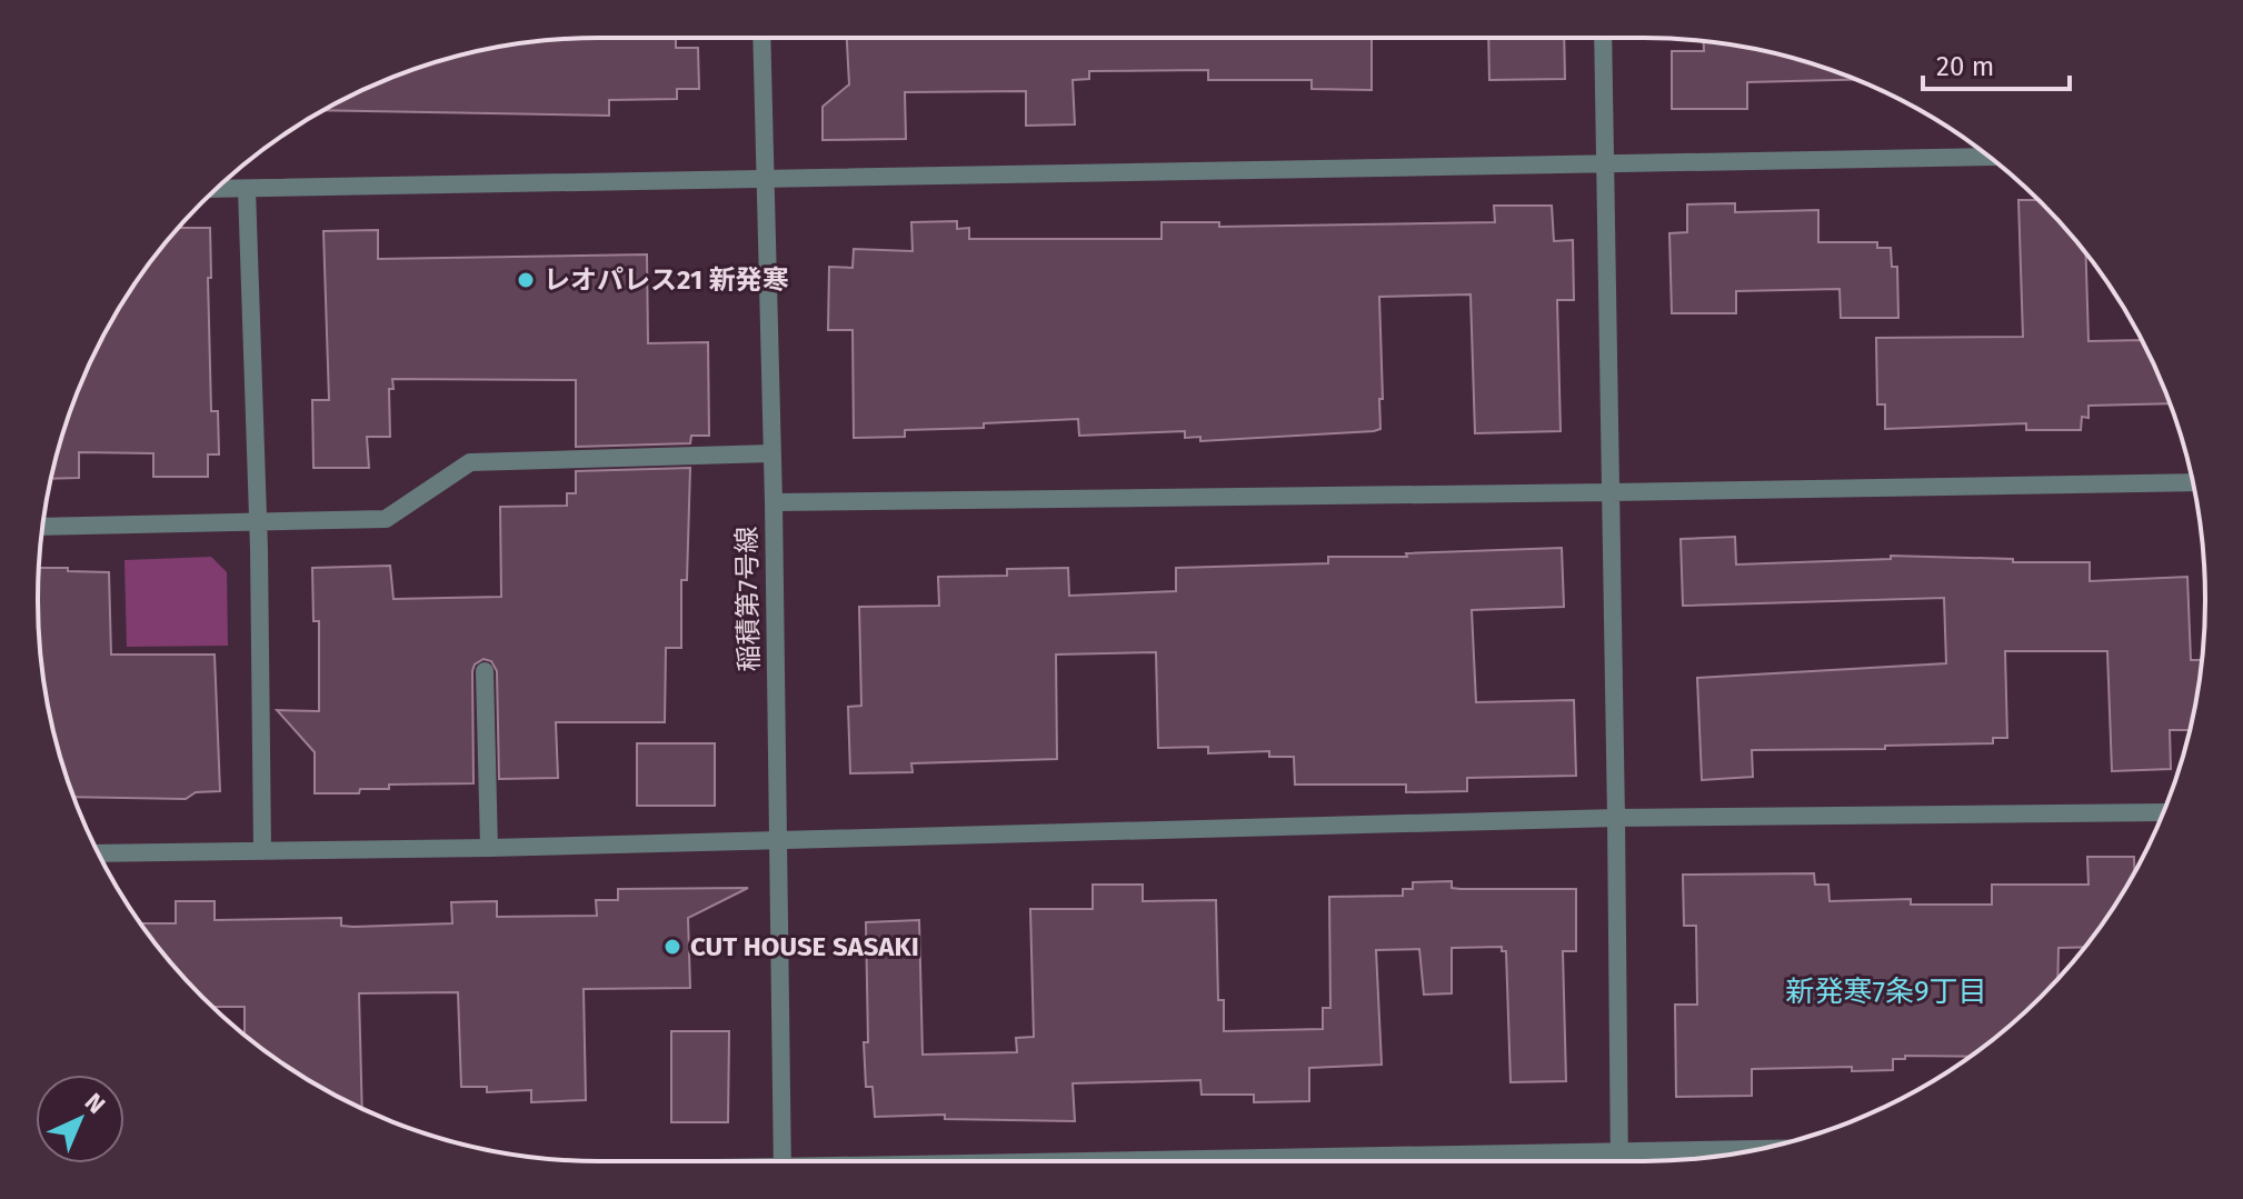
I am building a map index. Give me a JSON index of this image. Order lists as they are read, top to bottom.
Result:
{
  "streets": {
    "street": ["稲積第7号線"]
  },
  "districts": ["新発寒7条9丁目"],
  "places": ["レオパレス21 新発寒", "CUT HOUSE SASAKI"],
  "scale_bar": "20 m",
  "north": "top right"
}
